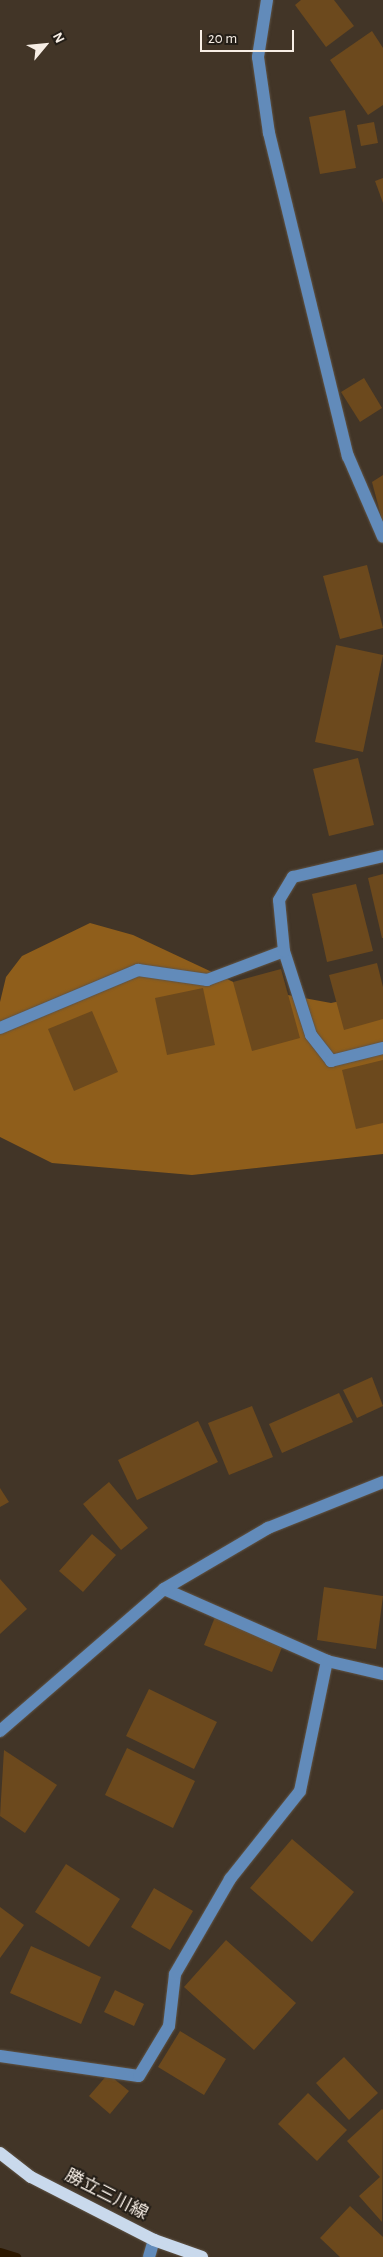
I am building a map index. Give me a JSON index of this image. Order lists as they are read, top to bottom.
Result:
{
  "streets": {
    "main road": ["勝立三川線"]
  },
  "scale_bar": "20 m",
  "north": "top right"
}
